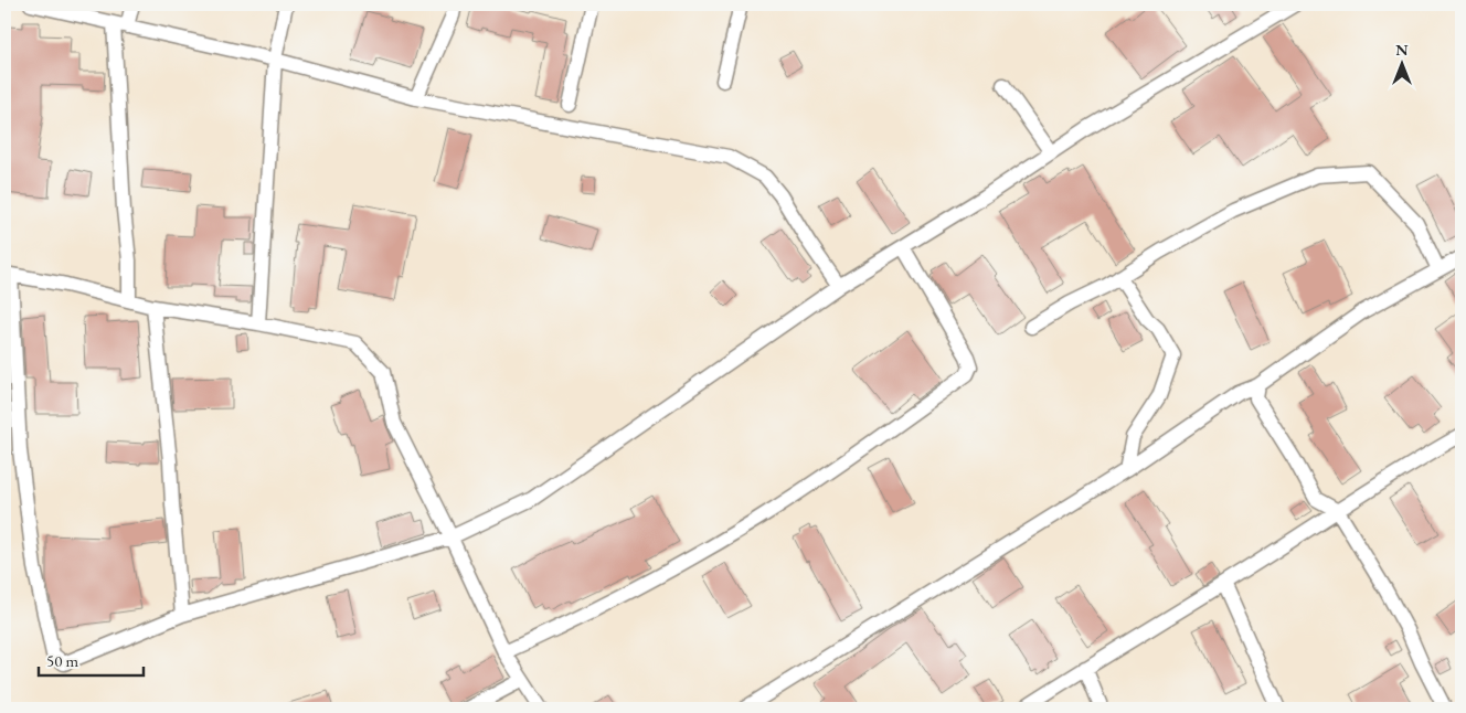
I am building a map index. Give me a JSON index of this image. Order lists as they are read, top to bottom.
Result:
{
  "scale_bar": "50 m",
  "north": "top"
}
